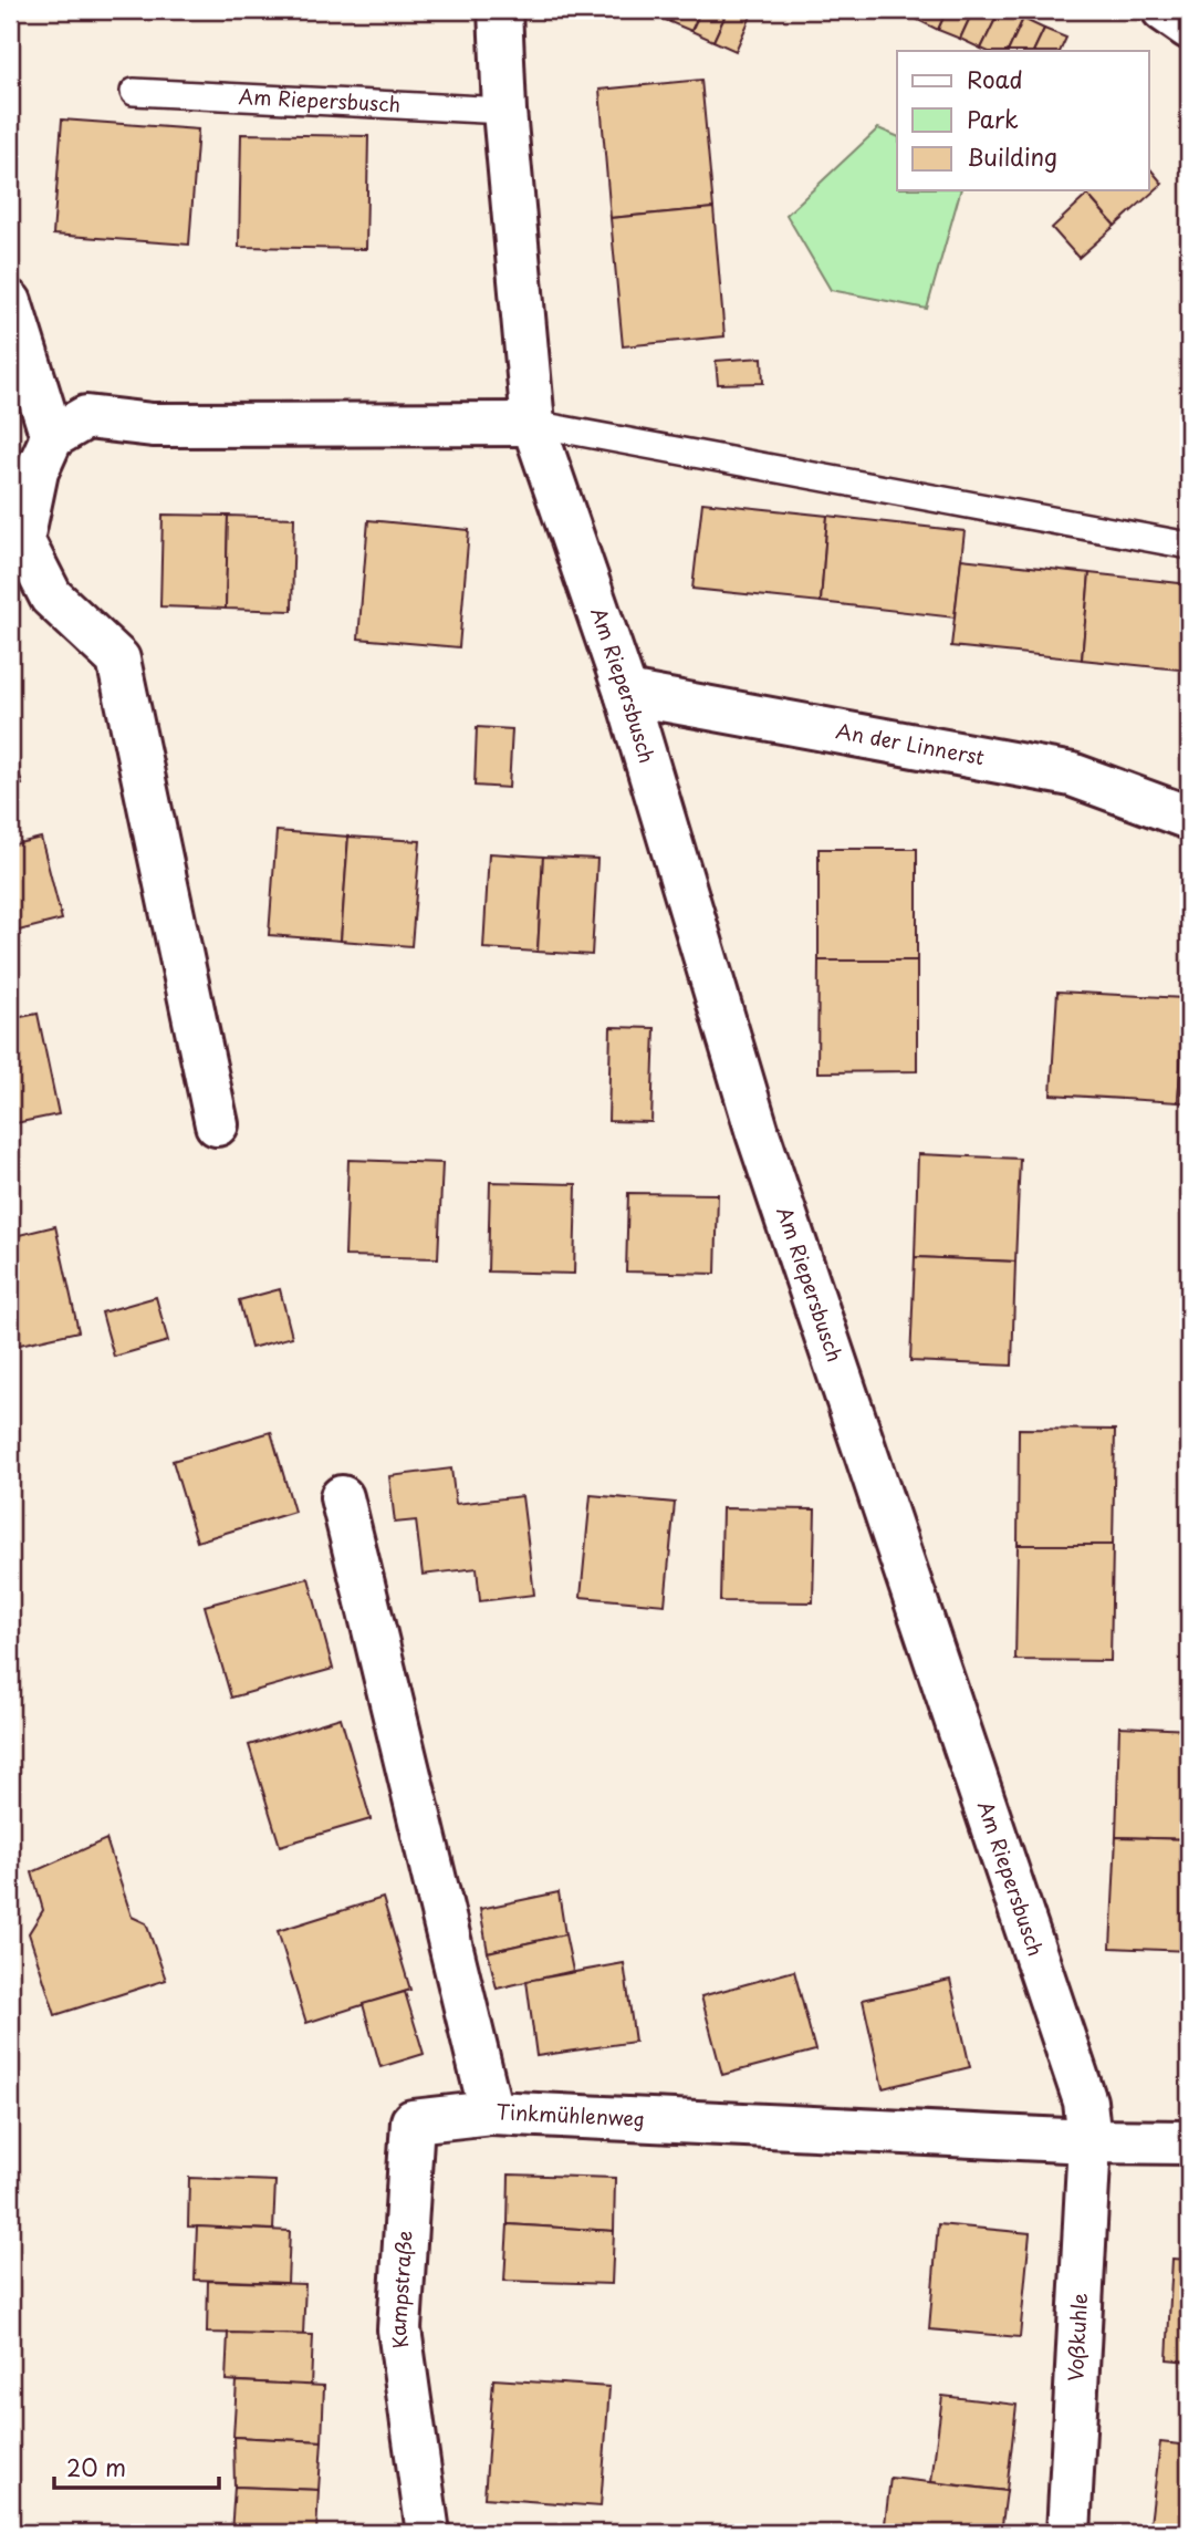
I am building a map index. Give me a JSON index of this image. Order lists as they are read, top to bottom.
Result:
{
  "streets": {
    "street": [
      "Am Riepersbusch",
      "An der Linnerst",
      "Tinkmühlenweg",
      "Kampstraße",
      "Voßkuhle"
    ]
  },
  "crossings": [
    ["Am Riepersbusch", "An der Linnerst"],
    ["Am Riepersbusch", "Tinkmühlenweg"],
    ["Am Riepersbusch", "Voßkuhle"],
    ["Tinkmühlenweg", "Kampstraße"],
    ["Tinkmühlenweg", "Voßkuhle"]
  ],
  "legend": ["Road", "Park", "Building"],
  "scale_bar": "20 m"
}
